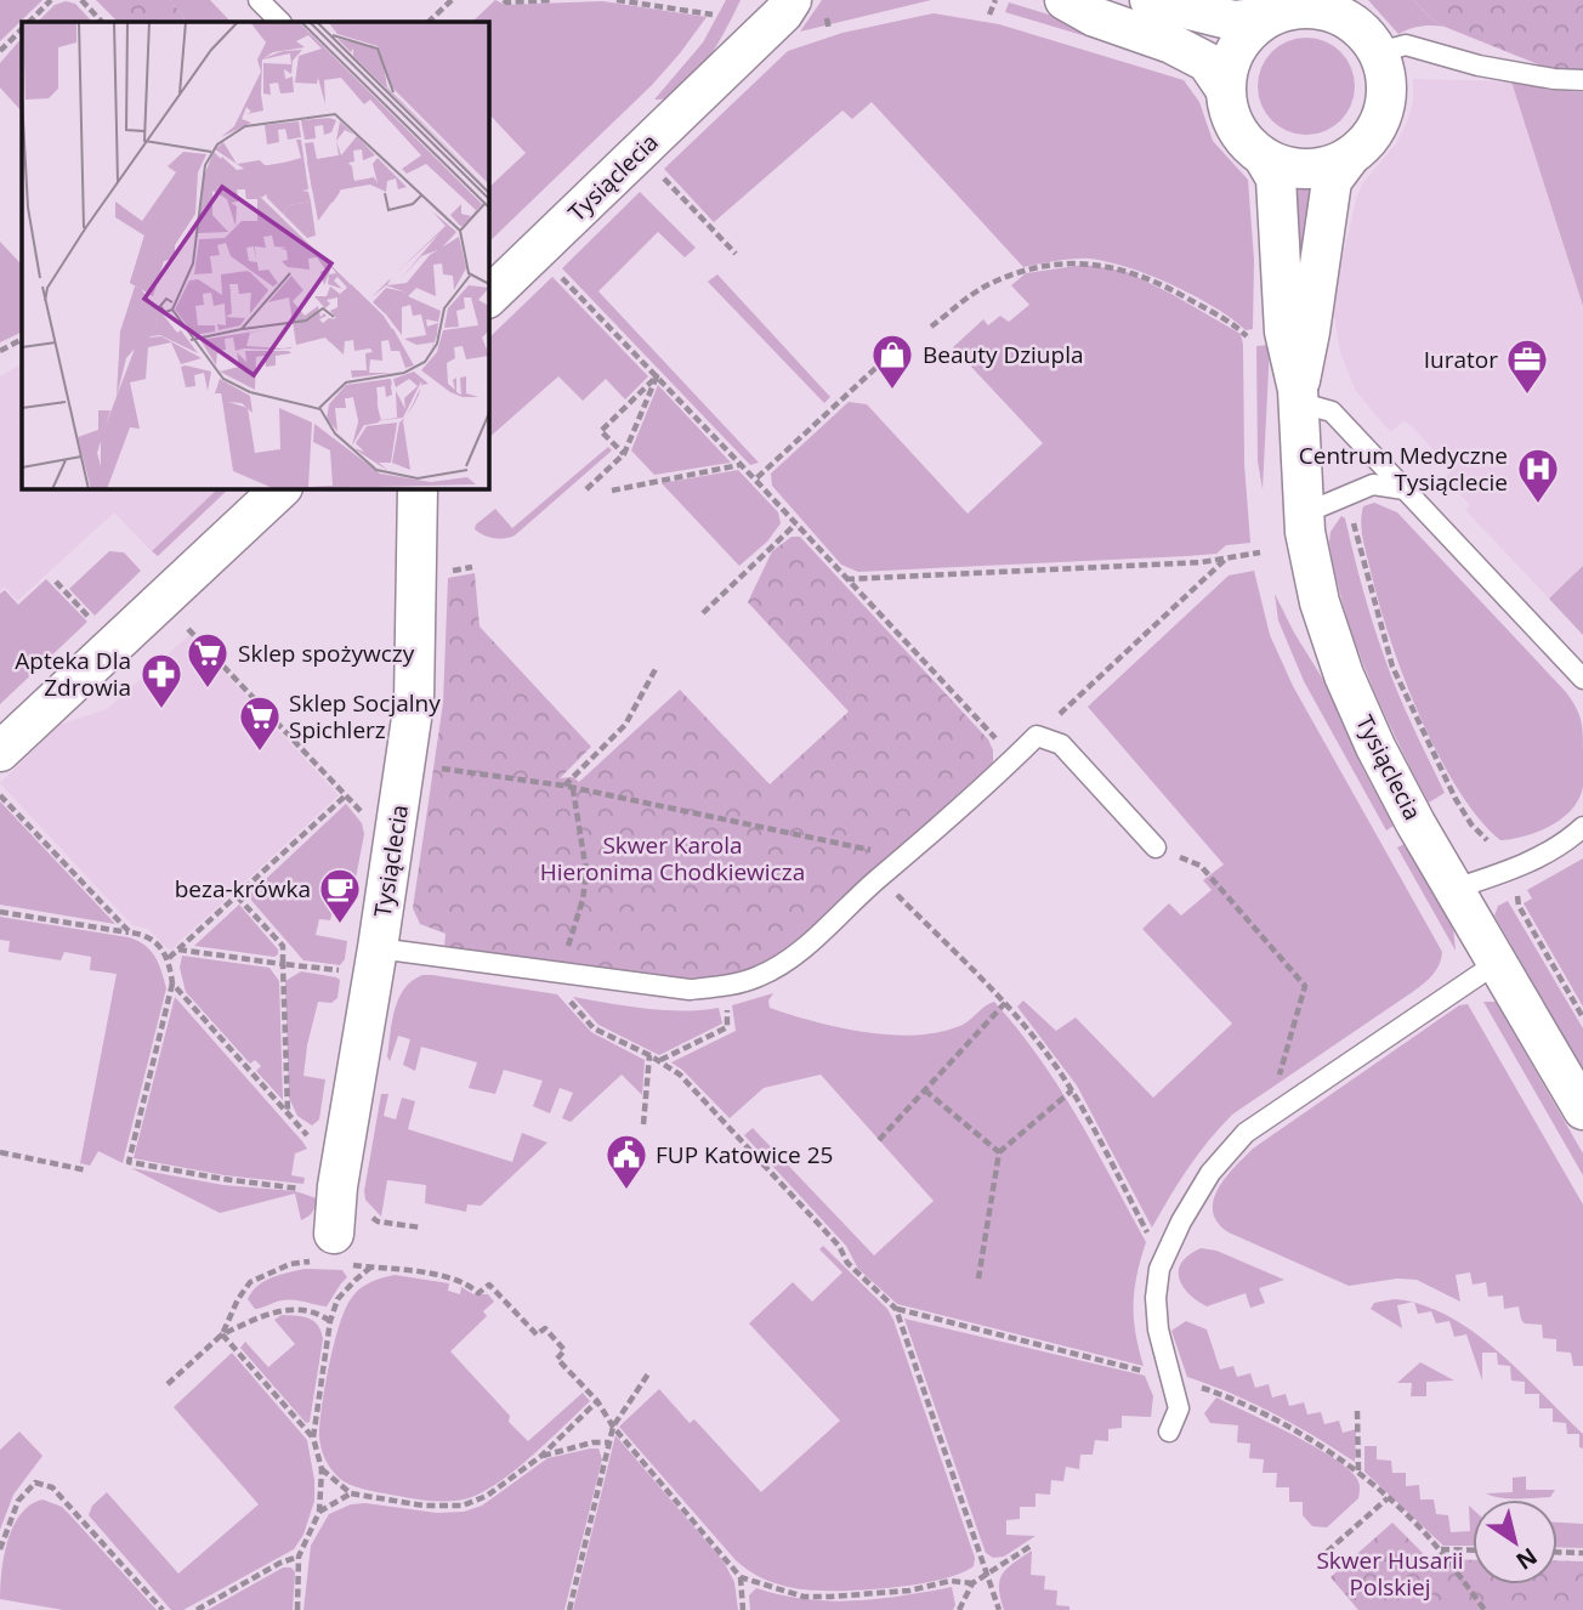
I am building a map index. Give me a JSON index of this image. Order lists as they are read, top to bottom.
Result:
{
  "streets": {
    "street": ["Tysiąclecia"]
  },
  "parks": ["Skwer Karola Hieronima Chodkiewicza", "Skwer Husarii Polskiej"],
  "places": {
    "shop": ["Beauty Dziupla"],
    "office": ["Iurator"],
    "hospital": ["Centrum Medyczne Tysiąclecie"],
    "supermarket": ["Sklep spożywczy", "Sklep Socjalny Spichlerz"],
    "pharmacy": ["Apteka Dla Zdrowia"],
    "cafe": ["beza-krówka"],
    "public building": ["FUP Katowice 25"]
  },
  "north": "bottom right"
}
